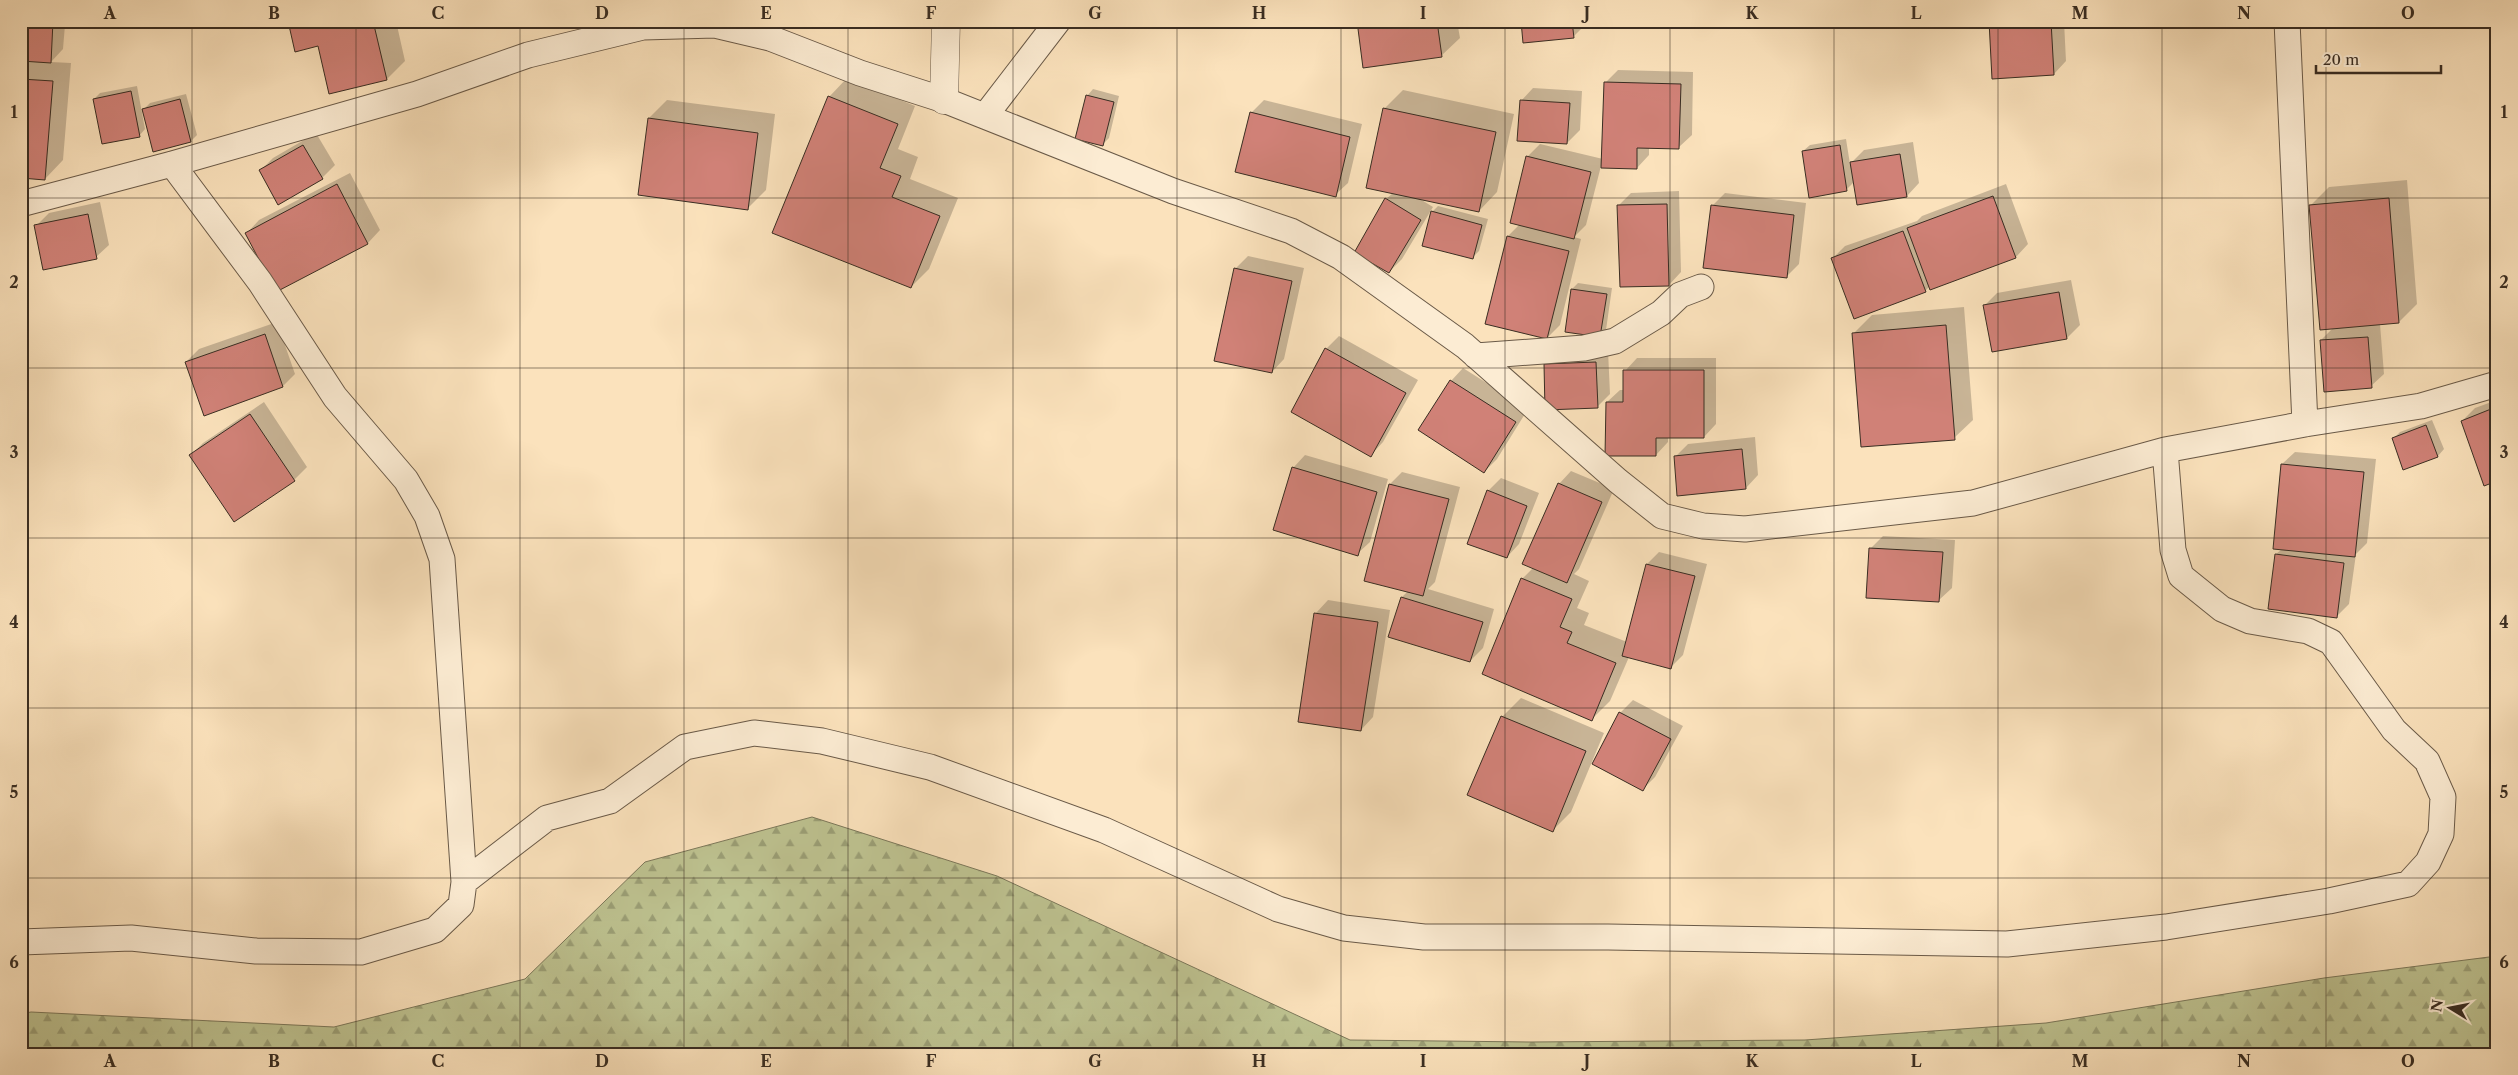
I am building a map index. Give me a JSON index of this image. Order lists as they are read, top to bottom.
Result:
{
  "scale_bar": "20 m",
  "north": "left",
  "grid": {
    "columns": [
      "A",
      "B",
      "C",
      "D",
      "E",
      "F",
      "G",
      "H",
      "I",
      "J",
      "K",
      "L",
      "M",
      "N",
      "O"
    ],
    "rows": [
      "1",
      "2",
      "3",
      "4",
      "5",
      "6"
    ]
  }
}
